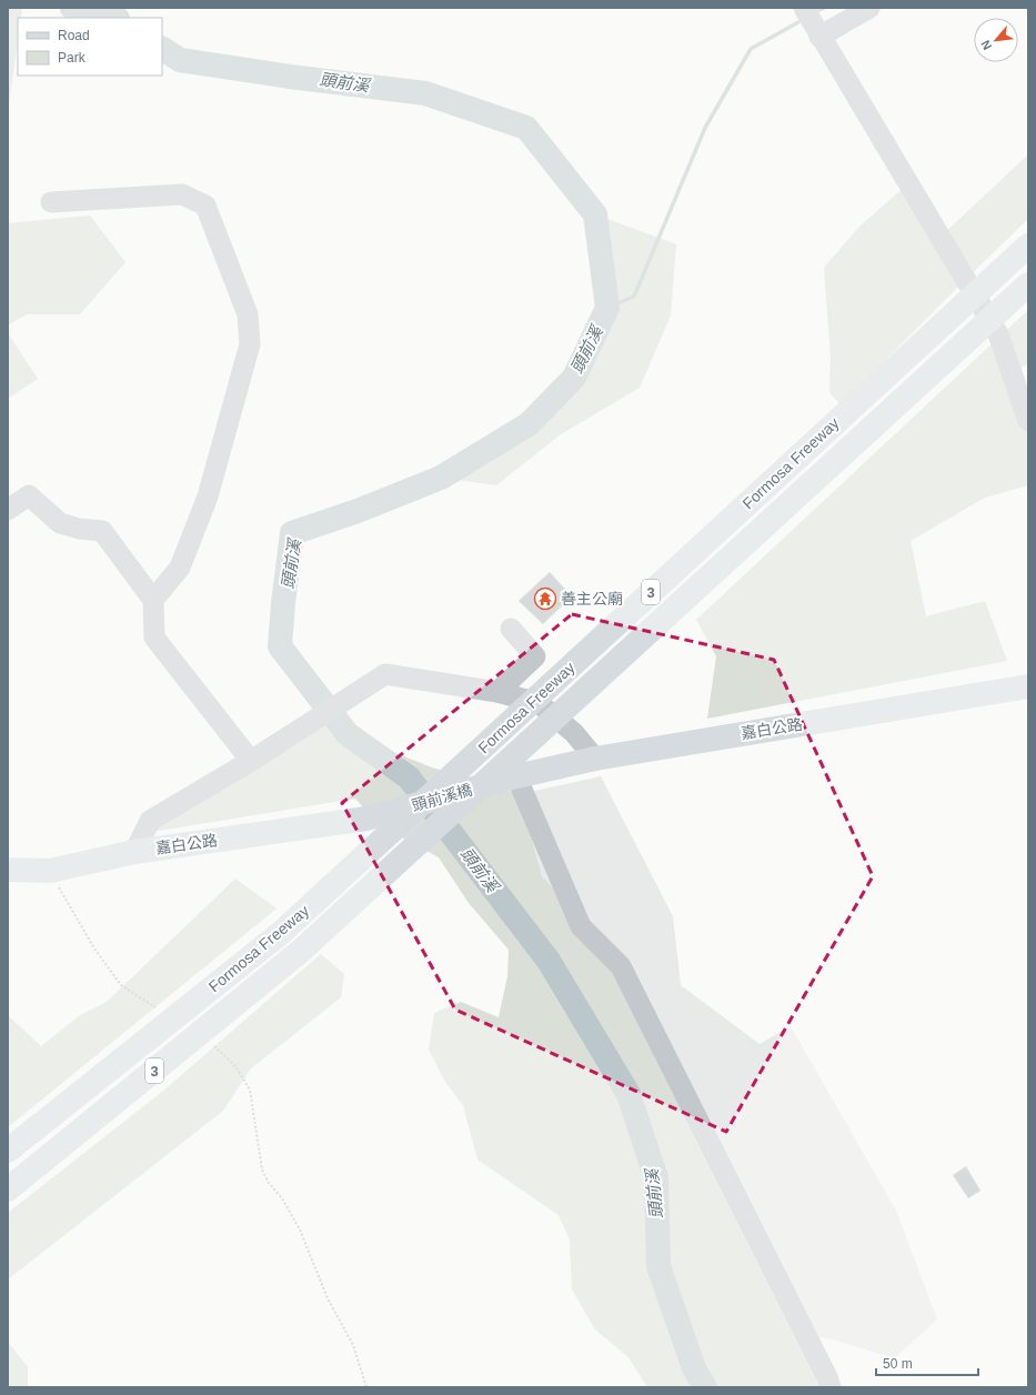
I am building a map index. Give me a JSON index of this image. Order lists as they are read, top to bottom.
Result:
{
  "streets": {
    "main road": [
      "Formosa Freeway",
      "3",
      "嘉白公路",
      "頭前溪橋"
    ]
  },
  "crossings": [
    ["嘉白公路", "頭前溪橋"]
  ],
  "water": ["頭前溪"],
  "places": {
    "temple": ["善主公廟"]
  },
  "legend": ["Road", "Park"],
  "scale_bar": "50 m",
  "north": "bottom left"
}
